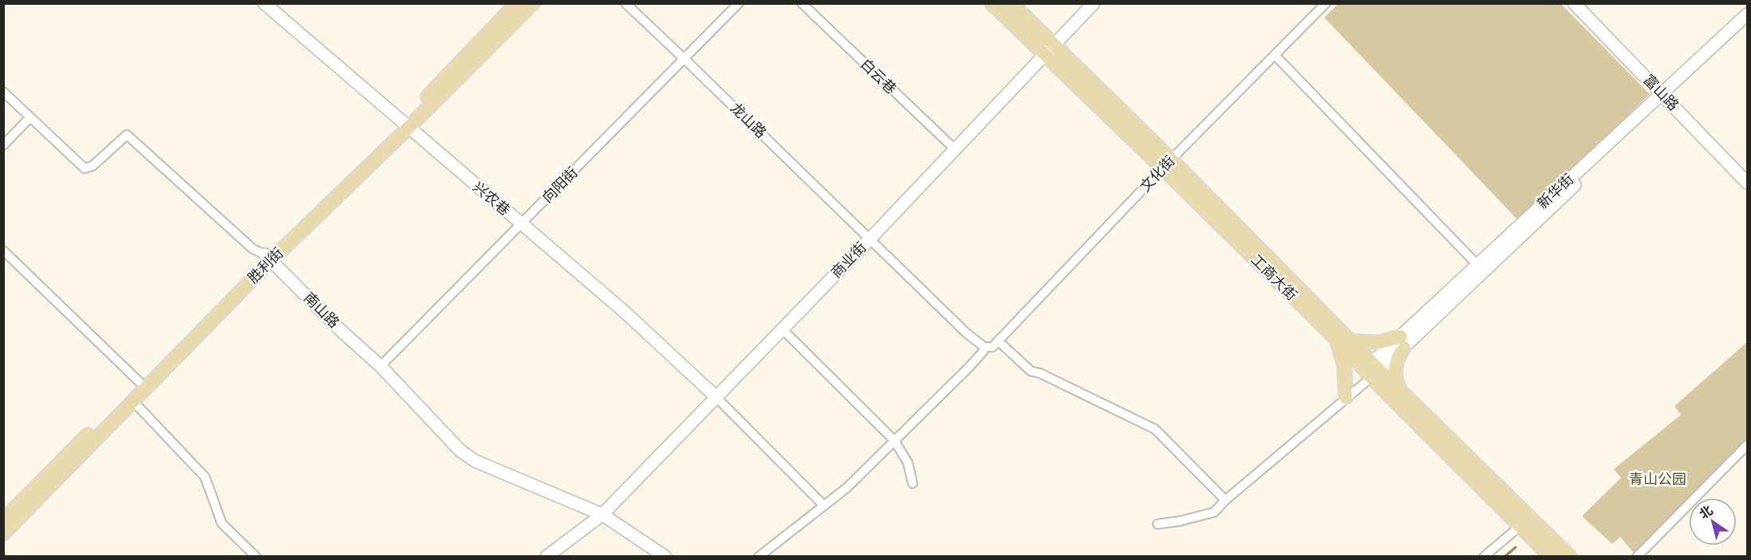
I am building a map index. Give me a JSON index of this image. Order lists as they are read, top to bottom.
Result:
{
  "streets": {
    "main road": ["胜利街", "工商大街"],
    "street": [
      "白云巷",
      "富山路",
      "龙山路",
      "文化街",
      "向阳街",
      "新华街",
      "兴农巷",
      "商业街",
      "南山路"
    ]
  },
  "crossings": [
    ["白云巷", "商业街"],
    ["富山路", "新华街"],
    ["龙山路", "文化街"],
    ["龙山路", "向阳街"],
    ["龙山路", "商业街"],
    ["文化街", "工商大街"],
    ["向阳街", "兴农巷"],
    ["向阳街", "南山路"],
    ["新华街", "工商大街"],
    ["兴农巷", "商业街"],
    ["兴农巷", "胜利街"],
    ["商业街", "工商大街"],
    ["商业街", "南山路"],
    ["胜利街", "南山路"]
  ],
  "parks": ["青山公园"],
  "north": "top left"
}
